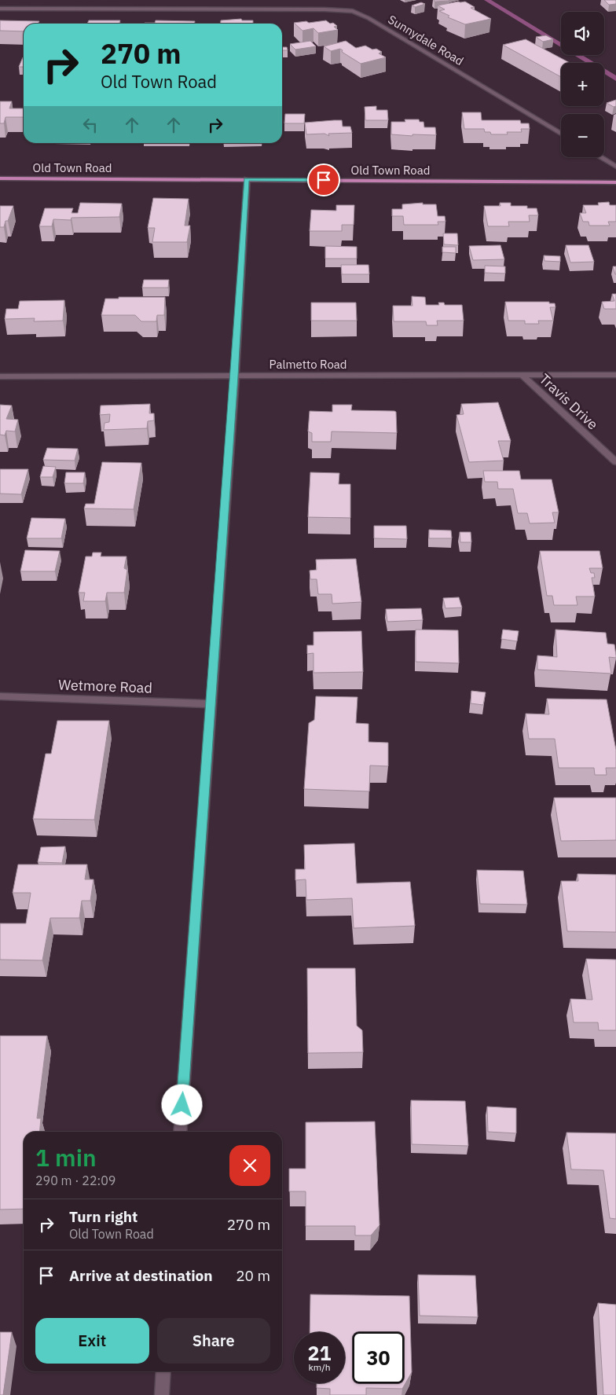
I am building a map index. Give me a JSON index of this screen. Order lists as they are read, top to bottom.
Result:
{
  "streets": {
    "main road": ["Old Town Road"],
    "street": [
      "Sunnydale Road",
      "Palmetto Road",
      "Travis Drive",
      "Wetmore Road"
    ]
  },
  "crossings": [
    ["Palmetto Road", "Travis Drive"]
  ],
  "page": {
    "map_buttons": ["+", "−"],
    "turn": ["270 m", "Old Town Road"],
    "heading": ["1 min", "290 m · 22:09"],
    "list": [
      {
        "name": "Turn right",
        "note": "Old Town Road",
        "value": "270 m"
      },
      {
        "name": "Arrive at destination",
        "value": "20 m"
      }
    ],
    "buttons": ["Exit", "Share"],
    "speed": "21 km/h",
    "limit": "30"
  }
}
